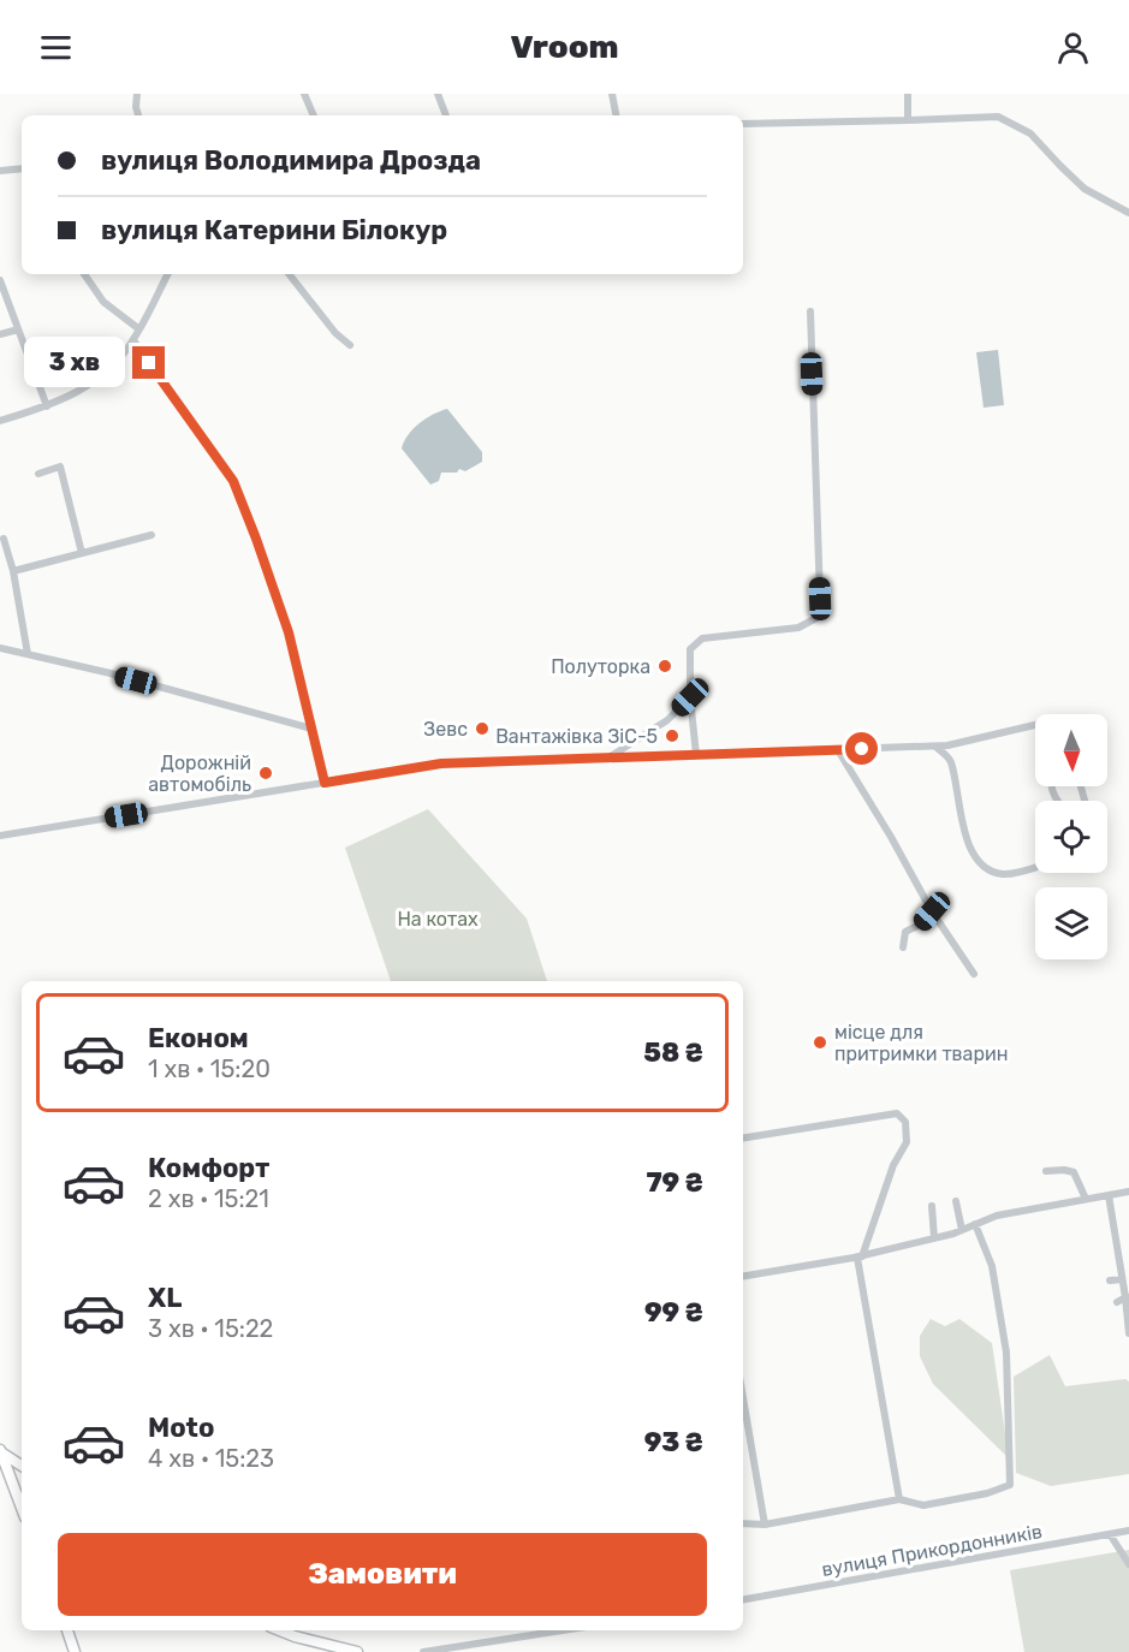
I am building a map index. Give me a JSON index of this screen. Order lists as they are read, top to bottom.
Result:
{
  "streets": {
    "street": ["вулиця Прикордонників"]
  },
  "parks": ["На котах"],
  "places": [
    "Полуторка",
    "Зевс",
    "Вантажівка ЗіС-5",
    "Дорожній автомобіль",
    "місце для притримки тварин"
  ],
  "north": "bottom",
  "page": {
    "header": "Vroom",
    "banner": ["вулиця Володимира Дрозда", "вулиця Катерини Білокур"],
    "bubble": "3 хв",
    "list": [
      {
        "name": "Економ",
        "note": "1 хв · 15:20",
        "value": "58 ₴"
      },
      {
        "name": "Комфорт",
        "note": "2 хв · 15:21",
        "value": "79 ₴"
      },
      {
        "name": "XL",
        "note": "3 хв · 15:22",
        "value": "99 ₴"
      },
      {
        "name": "Moto",
        "note": "4 хв · 15:23",
        "value": "93 ₴"
      }
    ],
    "buttons": "Замовити"
  }
}
